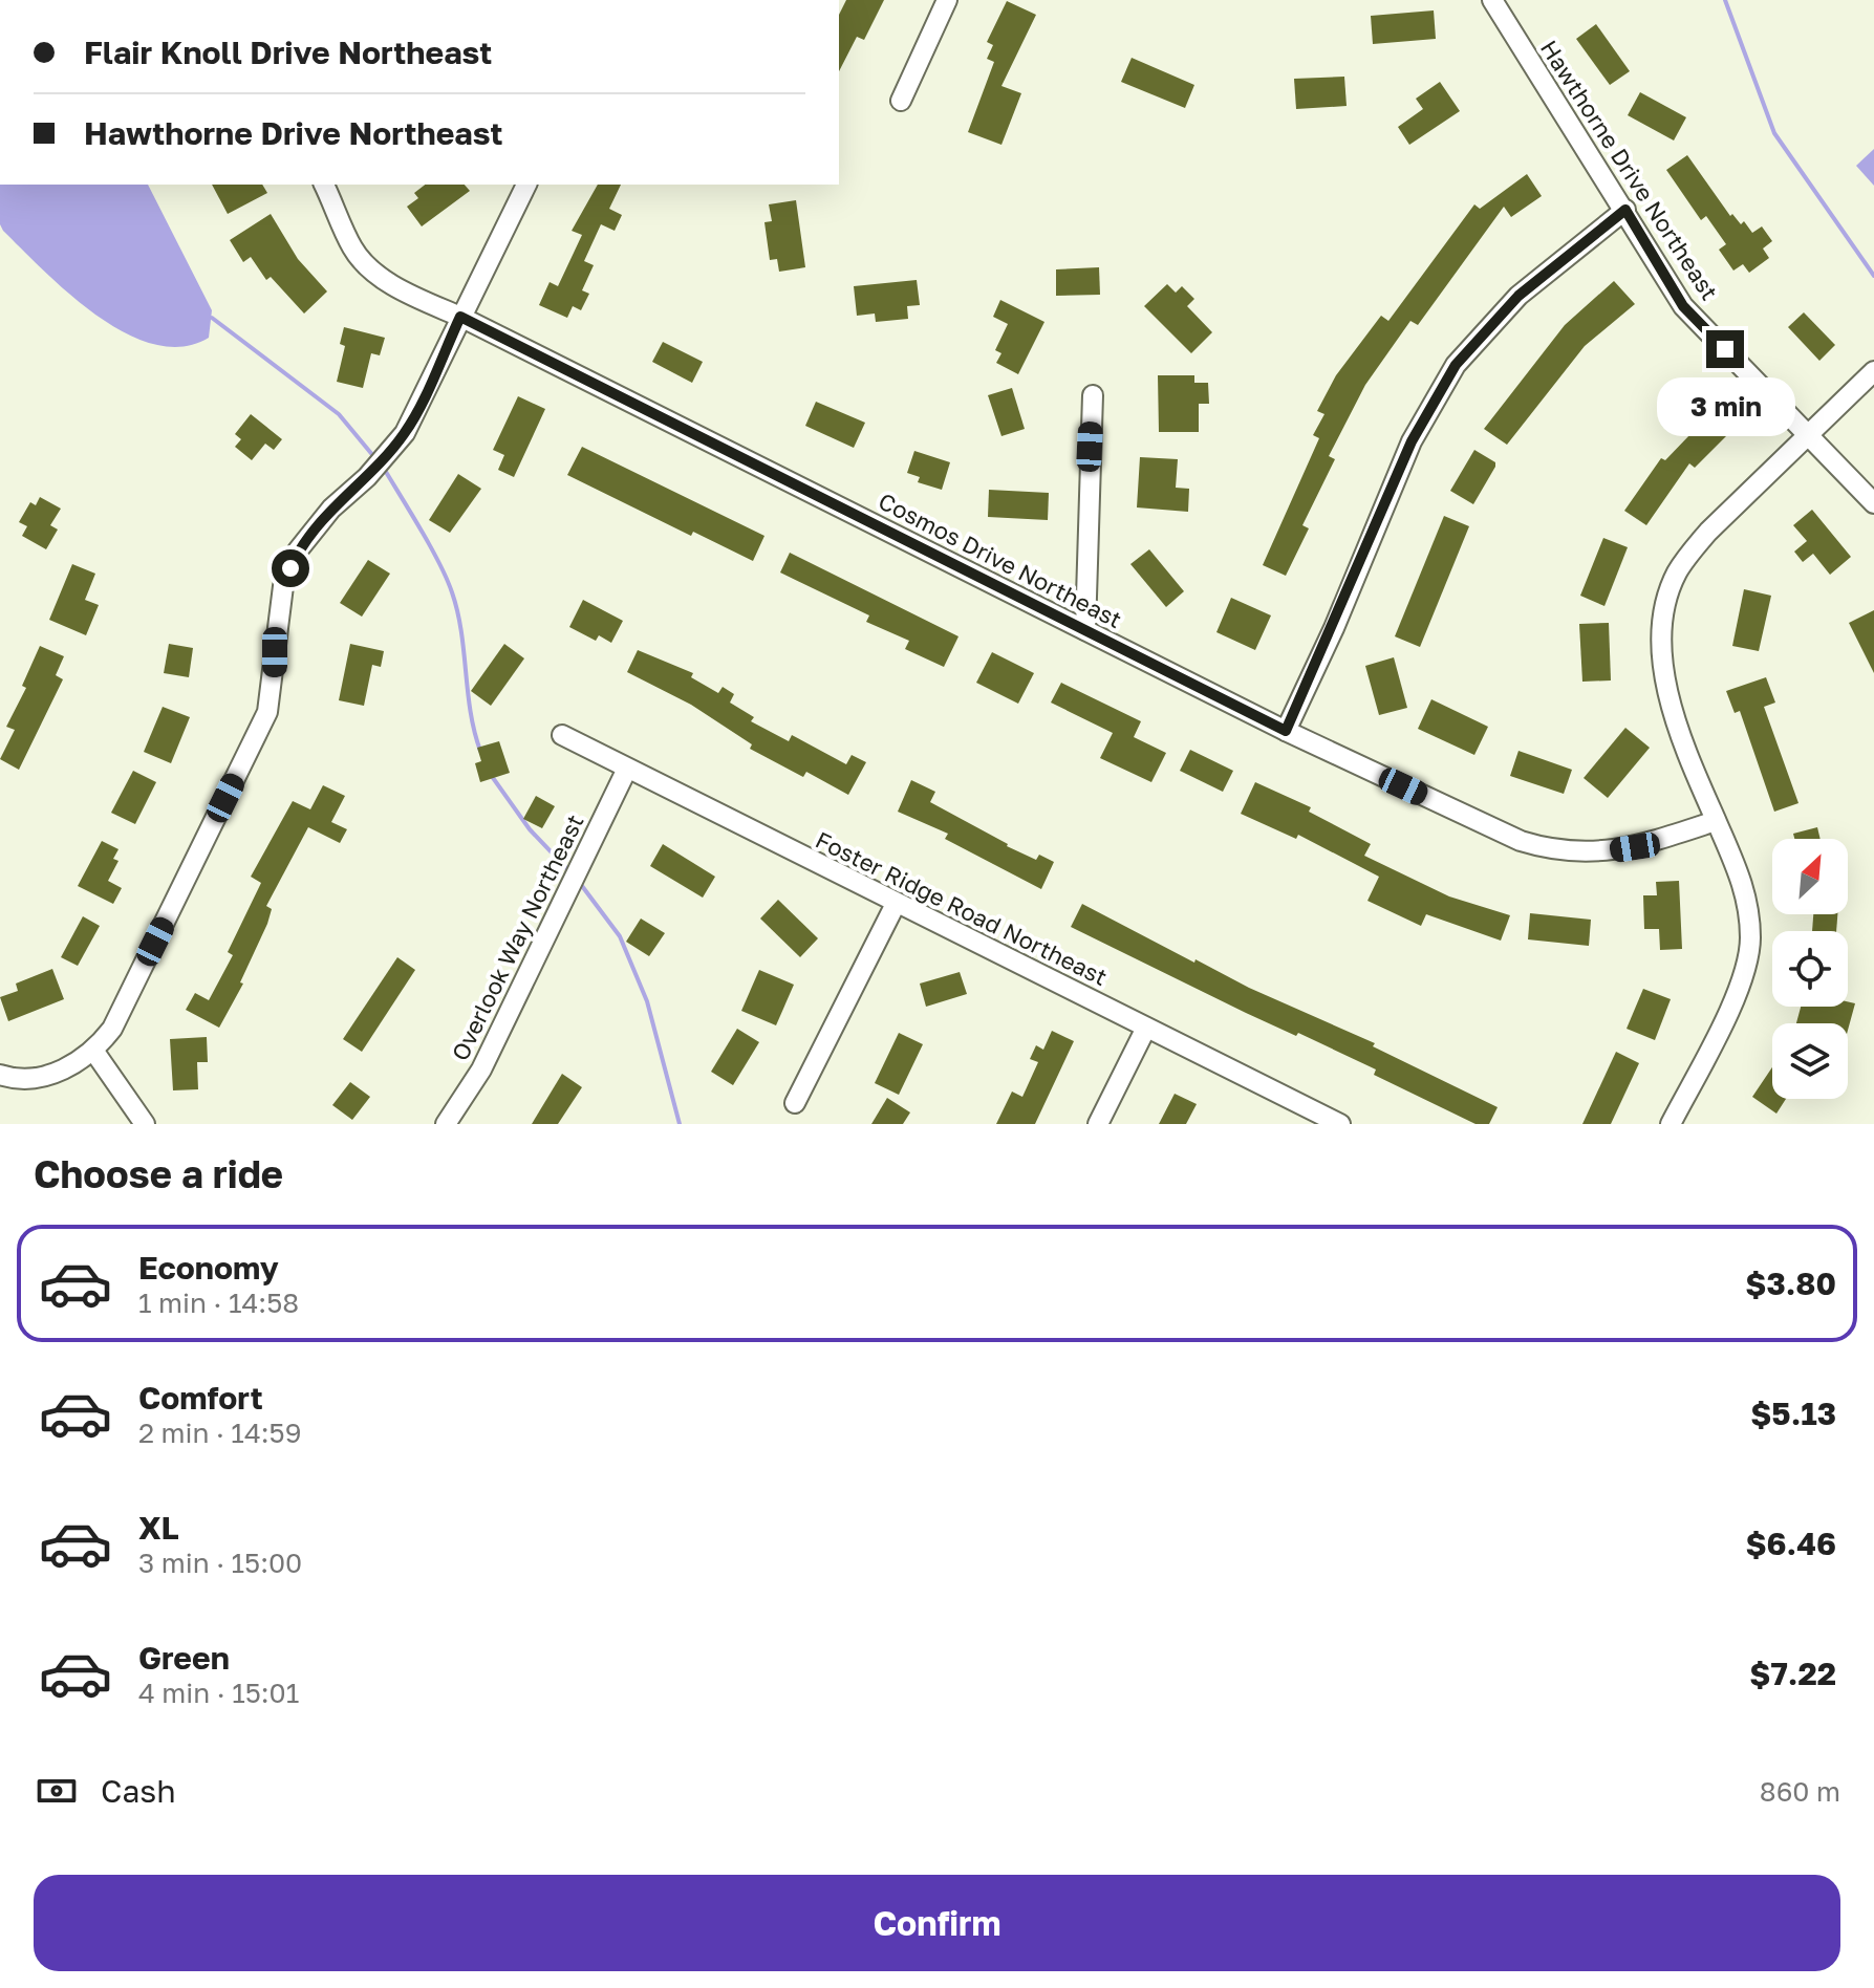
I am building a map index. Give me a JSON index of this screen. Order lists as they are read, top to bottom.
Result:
{
  "streets": {
    "street": [
      "Hawthorne Drive Northeast",
      "Cosmos Drive Northeast",
      "Foster Ridge Road Northeast",
      "Overlook Way Northeast"
    ]
  },
  "crossings": [
    ["Foster Ridge Road Northeast", "Overlook Way Northeast"]
  ],
  "north": "top right",
  "page": {
    "banner": ["Flair Knoll Drive Northeast", "Hawthorne Drive Northeast"],
    "bubble": "3 min",
    "heading": "Choose a ride",
    "list": [
      {
        "name": "Economy",
        "note": "1 min · 14:58",
        "value": "$3.80"
      },
      {
        "name": "Comfort",
        "note": "2 min · 14:59",
        "value": "$5.13"
      },
      {
        "name": "XL",
        "note": "3 min · 15:00",
        "value": "$6.46"
      },
      {
        "name": "Green",
        "note": "4 min · 15:01",
        "value": "$7.22"
      }
    ],
    "pay": ["Cash", "860 m"],
    "buttons": "Confirm"
  }
}
